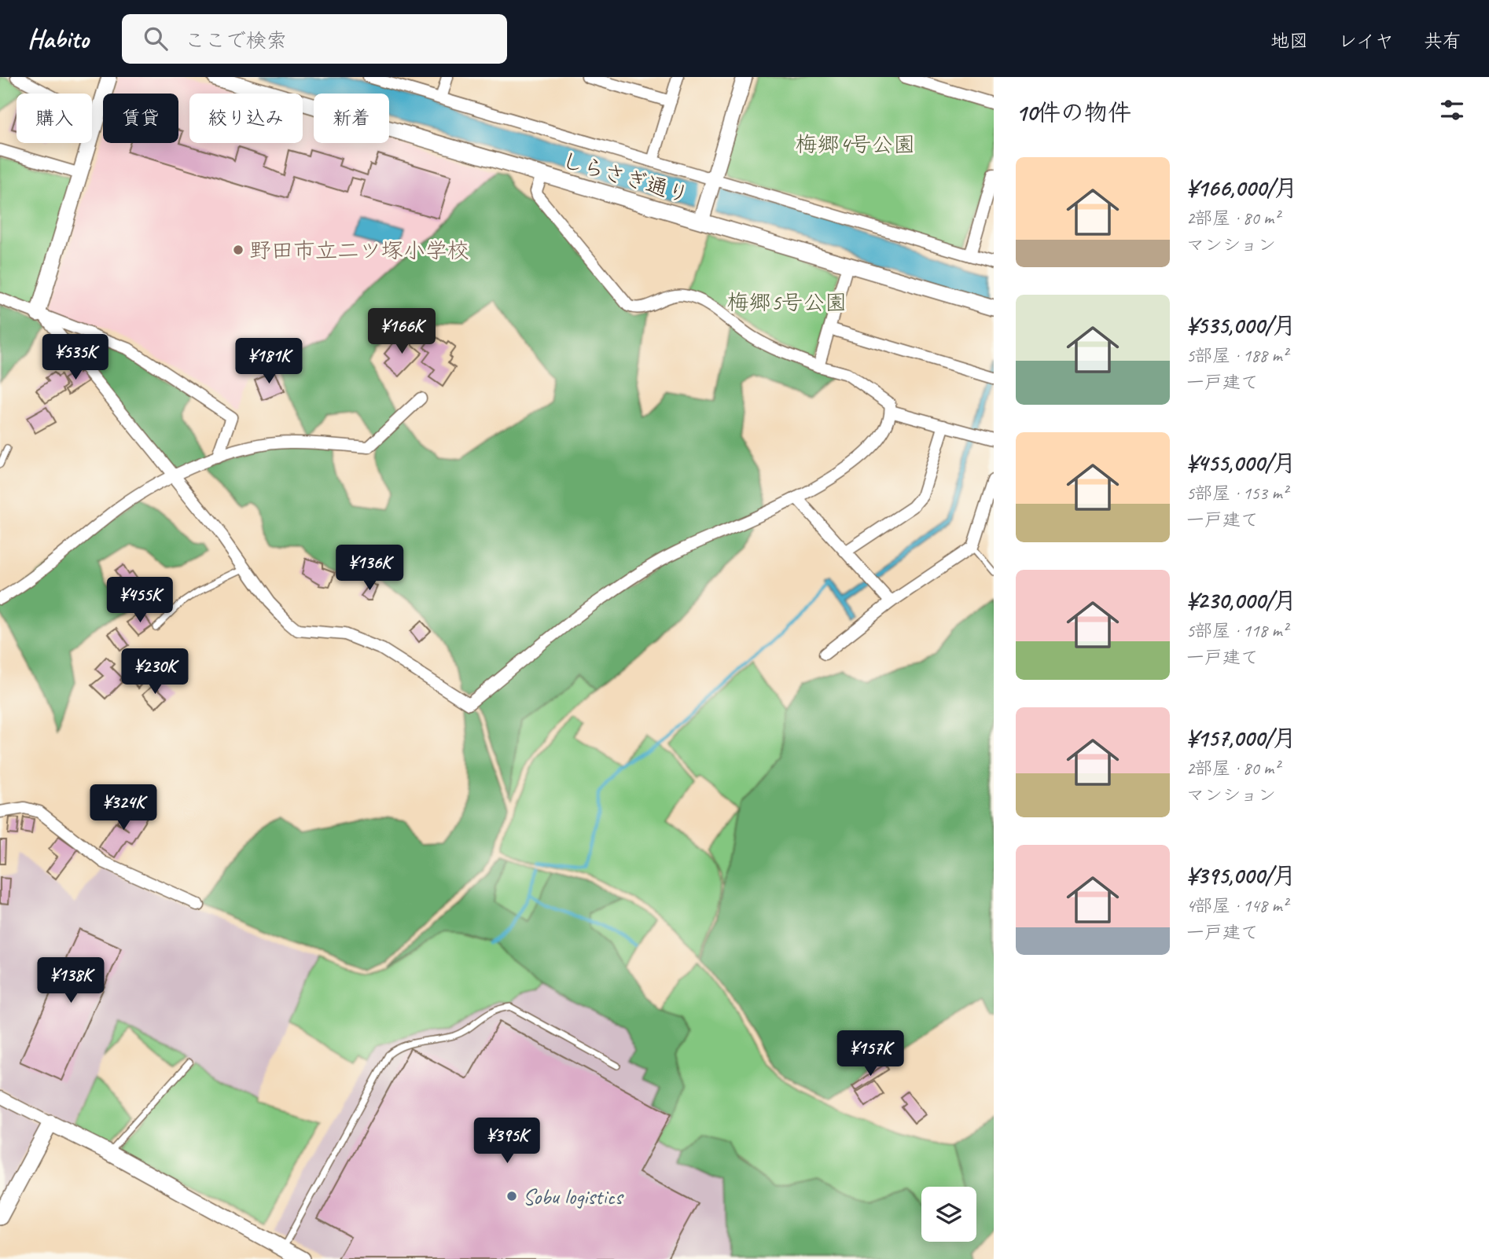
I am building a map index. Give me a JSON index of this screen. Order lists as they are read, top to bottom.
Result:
{
  "streets": {
    "street": ["しらさぎ通り"]
  },
  "parks": ["梅郷4号公園", "梅郷5号公園"],
  "places": ["野田市立二ツ塚小学校", "Sobu logistics"],
  "page": {
    "header": "Habito",
    "search": "ここで検索",
    "nav": ["地図", "レイヤ", "共有"],
    "heading": "10件の物件",
    "chip": [
      "購入",
      "賃貸",
      "絞り込み",
      "新着"
    ],
    "list": [
      {
        "name": "¥166,000/月",
        "note": "2部屋 · 80 m² · マンション"
      },
      {
        "name": "¥535,000/月",
        "note": "5部屋 · 188 m² · 一戸建て"
      },
      {
        "name": "¥455,000/月",
        "note": "5部屋 · 153 m² · 一戸建て"
      },
      {
        "name": "¥230,000/月",
        "note": "5部屋 · 118 m² · 一戸建て"
      },
      {
        "name": "¥157,000/月",
        "note": "2部屋 · 80 m² · マンション"
      },
      {
        "name": "¥395,000/月",
        "note": "4部屋 · 148 m² · 一戸建て"
      }
    ],
    "price": [
      "¥166K",
      "¥535K",
      "¥181K",
      "¥136K",
      "¥455K",
      "¥230K",
      "¥324K",
      "¥138K",
      "¥157K",
      "¥395K"
    ]
  }
}
